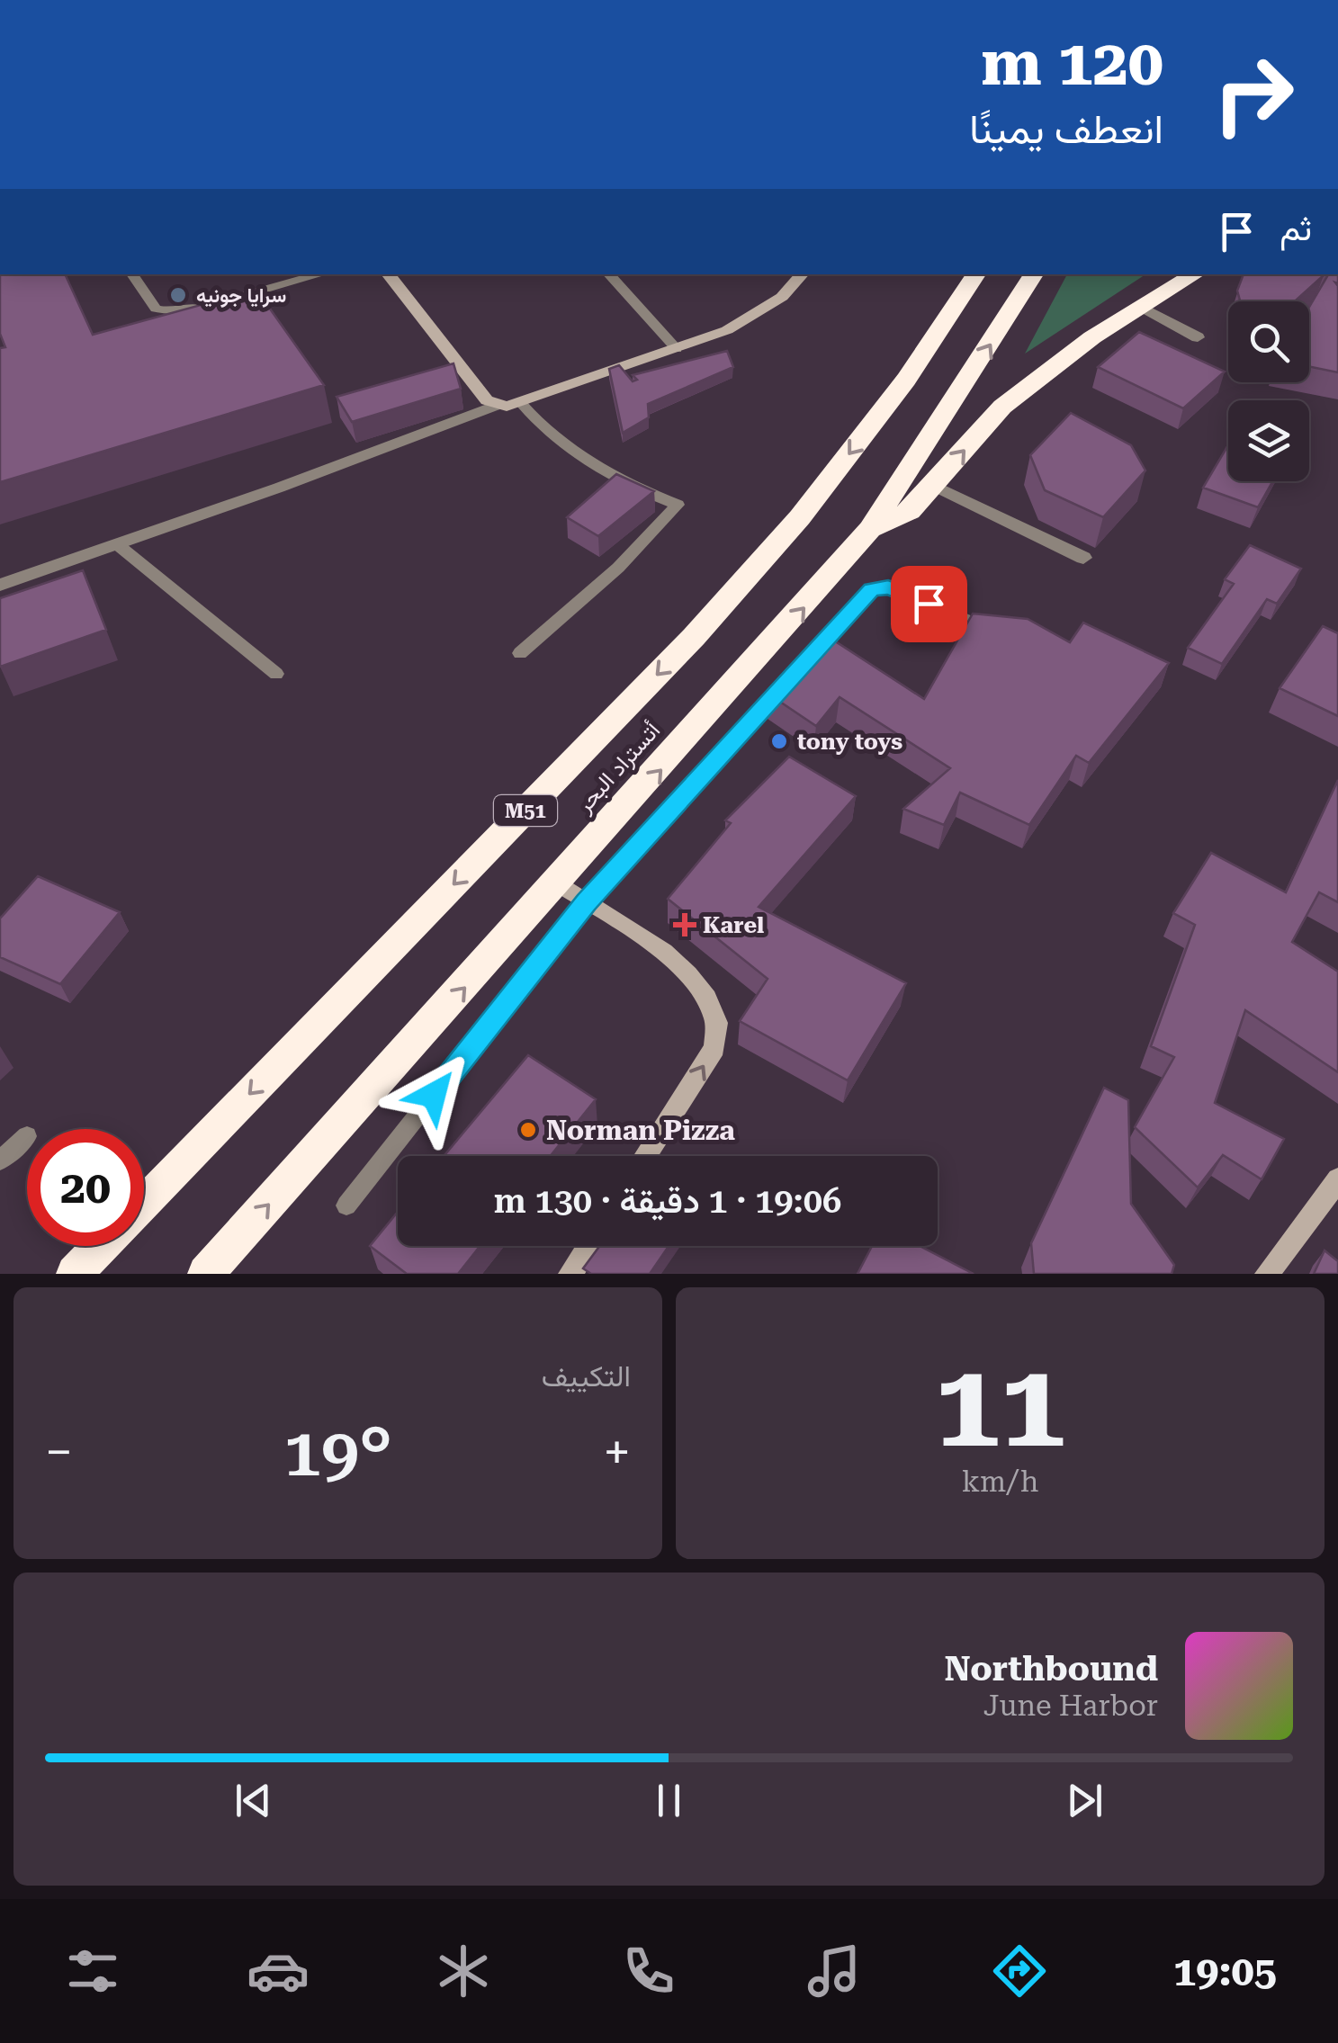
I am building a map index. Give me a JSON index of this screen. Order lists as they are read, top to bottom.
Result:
{
  "streets": {
    "highway": ["أتستراد البحر", "M51"]
  },
  "places": {
    "other": ["سرايا جونيه", "tony toys", "Norman Pizza"],
    "health": ["Karel"]
  },
  "page": {
    "turn": ["120 m", "انعطف يمينًا"],
    "then": "ثم",
    "limit": "20",
    "trip": "19:06 · 1 دقيقة · 130 m",
    "tile": [
      ["11", "km/h"],
      "التكييف"
    ],
    "heat": ["−", "19°", "+"],
    "song": ["Northbound", "June Harbor"],
    "tabs": "19:05"
  }
}
